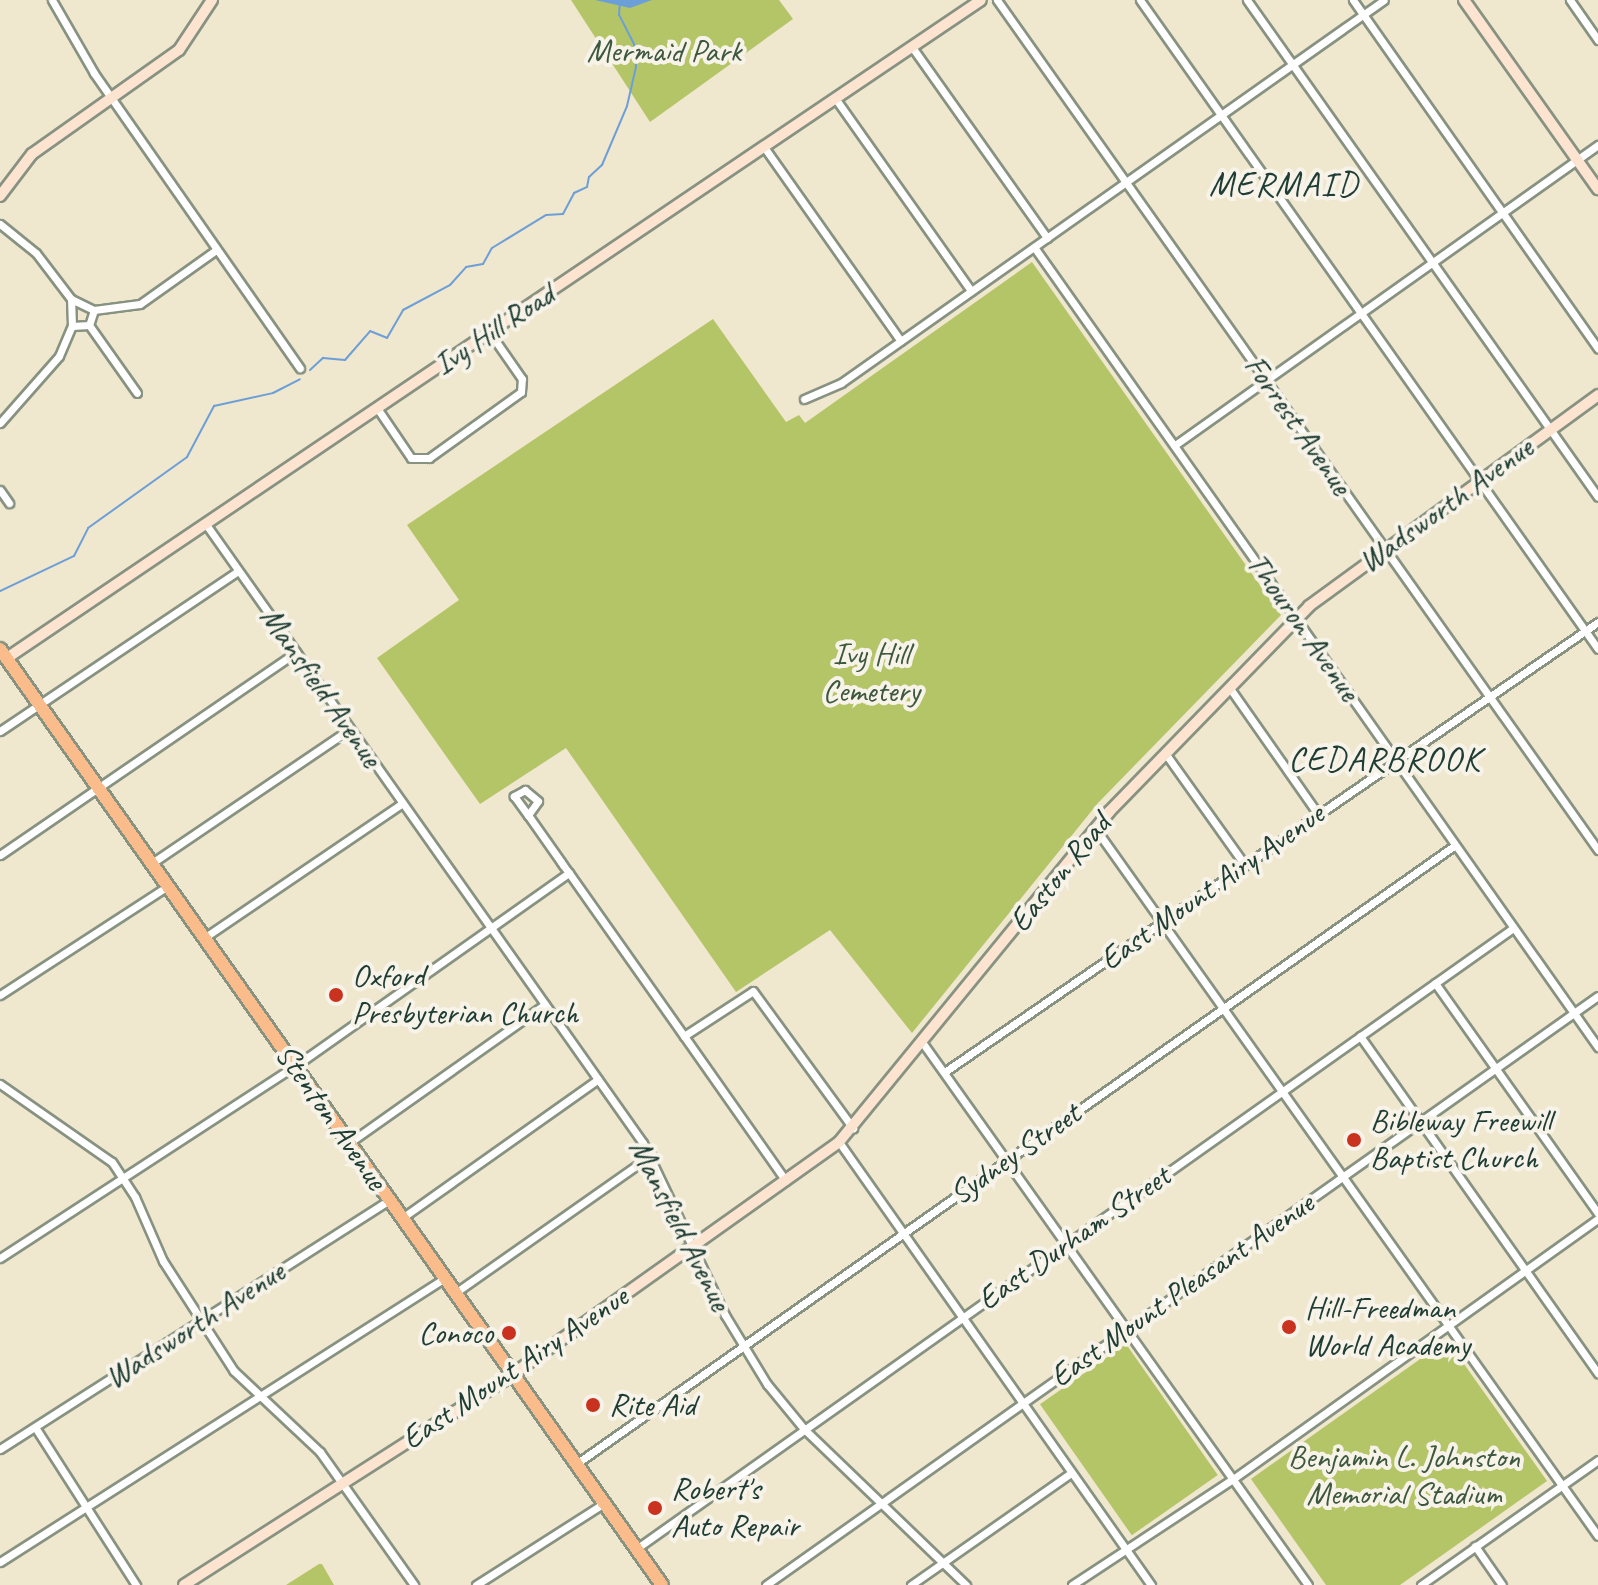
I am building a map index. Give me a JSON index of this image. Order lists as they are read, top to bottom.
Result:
{
  "streets": {
    "main road": [
      "Ivy Hill Road",
      "Wadsworth Avenue",
      "Easton Road",
      "East Mount Airy Avenue",
      "Stenton Avenue"
    ],
    "street": [
      "Forrest Avenue",
      "Thouron Avenue",
      "Mansfield Avenue",
      "Sydney Street",
      "East Durham Street",
      "East Mount Pleasant Avenue"
    ]
  },
  "crossings": [
    ["Ivy Hill Road", "Mansfield Avenue"],
    ["Ivy Hill Road", "Stenton Avenue"],
    ["Forrest Avenue", "Wadsworth Avenue"],
    ["Forrest Avenue", "East Mount Airy Avenue"],
    ["Wadsworth Avenue", "Thouron Avenue"],
    ["Wadsworth Avenue", "Easton Road"],
    ["Wadsworth Avenue", "Stenton Avenue"],
    ["Thouron Avenue", "Easton Road"],
    ["Thouron Avenue", "East Mount Airy Avenue"],
    ["Thouron Avenue", "Sydney Street"],
    ["Thouron Avenue", "East Durham Street"],
    ["Thouron Avenue", "East Mount Pleasant Avenue"],
    ["Mansfield Avenue", "East Mount Airy Avenue"],
    ["Mansfield Avenue", "Sydney Street"],
    ["Mansfield Avenue", "East Durham Street"],
    ["Mansfield Avenue", "East Mount Pleasant Avenue"],
    ["Easton Road", "East Mount Airy Avenue"],
    ["East Mount Airy Avenue", "Stenton Avenue"],
    ["Stenton Avenue", "Sydney Street"],
    ["Stenton Avenue", "East Durham Street"]
  ],
  "districts": ["MERMAID", "CEDARBROOK"],
  "parks": ["Mermaid Park", "Ivy Hill Cemetery", "Benjamin L. Johnston Memorial Stadium"],
  "places": [
    "Oxford Presbyterian Church",
    "Bibleway Freewill Baptist Church",
    "Hill-Freedman World Academy",
    "Conoco",
    "Rite Aid",
    "Robert's Auto Repair"
  ]
}
